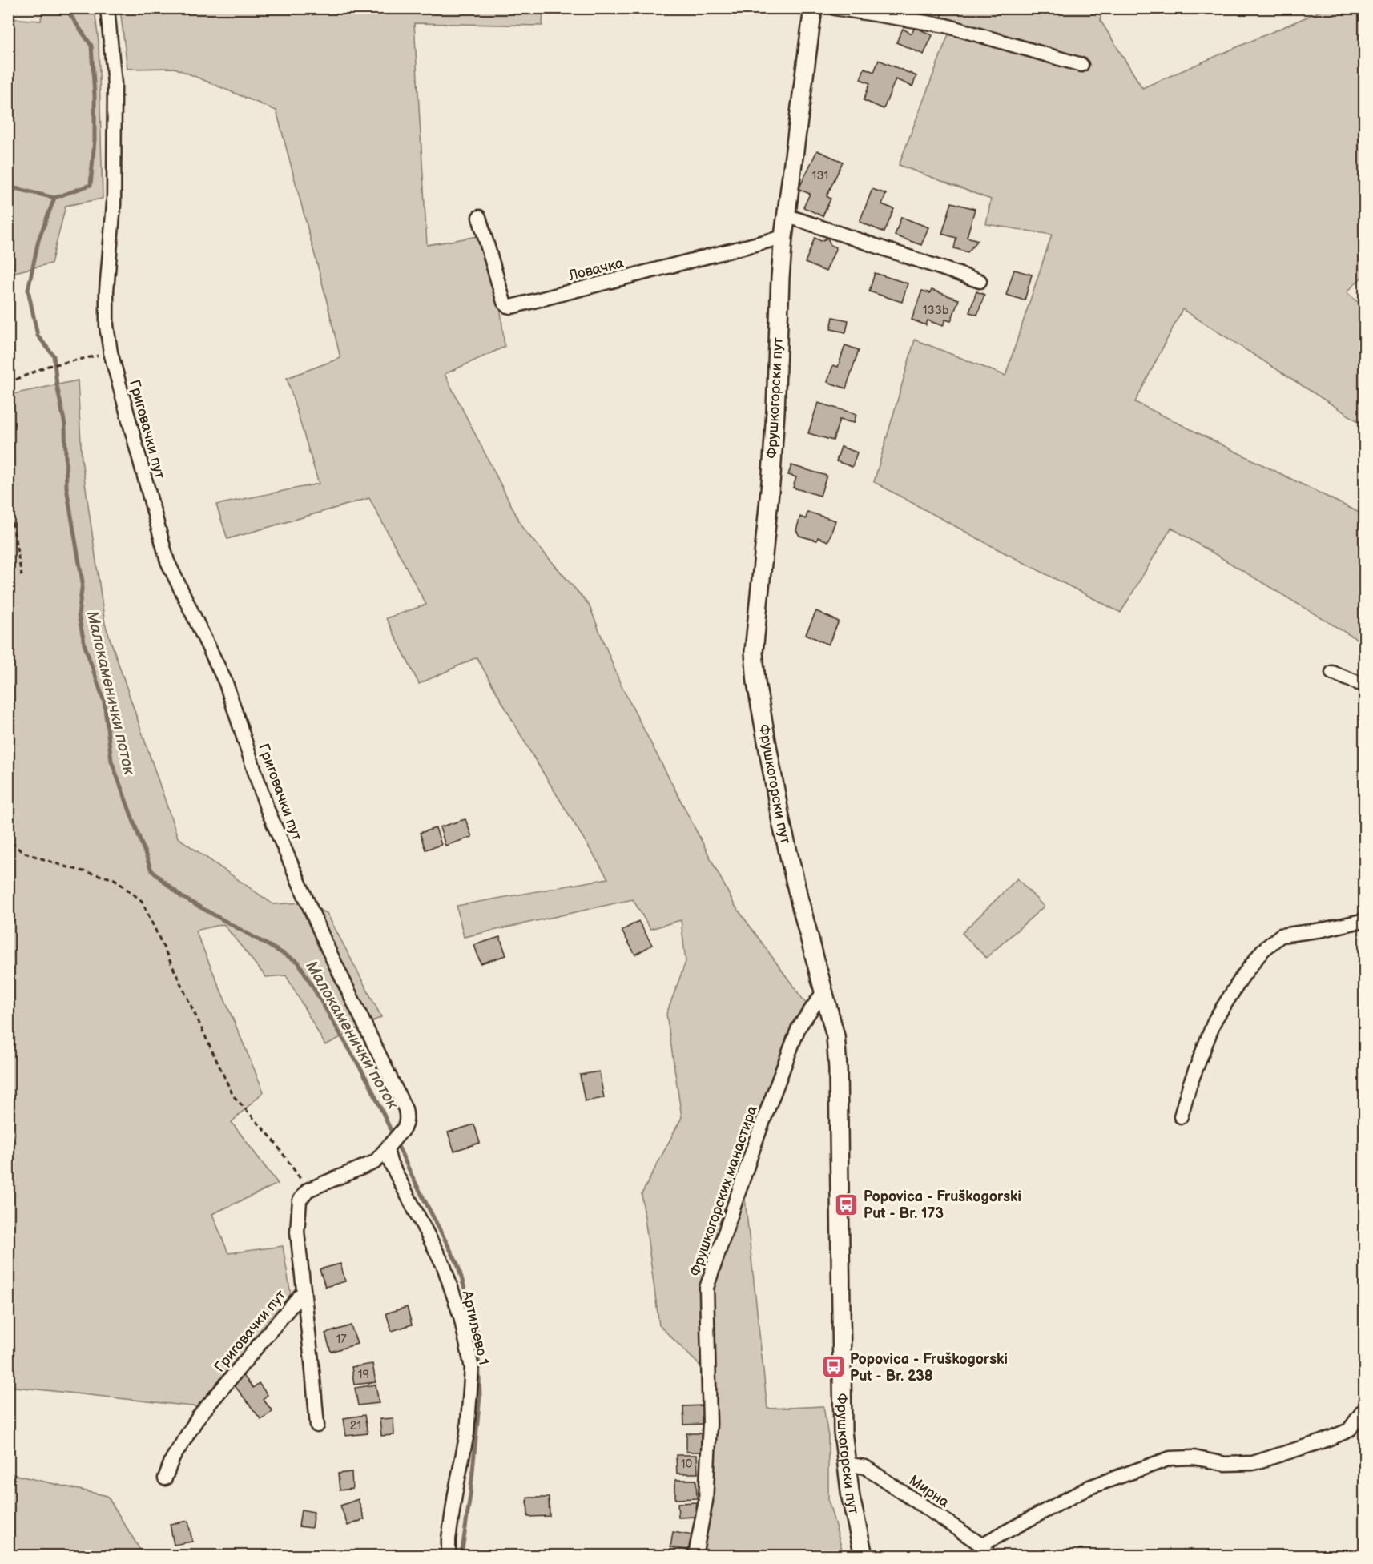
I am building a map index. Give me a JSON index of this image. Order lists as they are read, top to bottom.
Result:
{
  "streets": {
    "street": [
      "Ловачка",
      "Фрушкогорски пут",
      "Григовачки пут",
      "Фрушкогорских манастира",
      "Артиљево 1",
      "Мирна"
    ]
  },
  "crossings": [
    ["Ловачка", "Фрушкогорски пут"],
    ["Фрушкогорски пут", "Фрушкогорских манастира"],
    ["Фрушкогорски пут", "Мирна"],
    ["Григовачки пут", "Артиљево 1"]
  ],
  "water": ["Малокаменички поток"],
  "places": {
    "bus stop": ["Popovica - Fruškogorski Put - Br. 173", "Popovica - Fruškogorski Put - Br. 238"]
  },
  "house_numbers": [
    "131",
    "133b",
    "17",
    "19",
    "21",
    "10"
  ]
}
